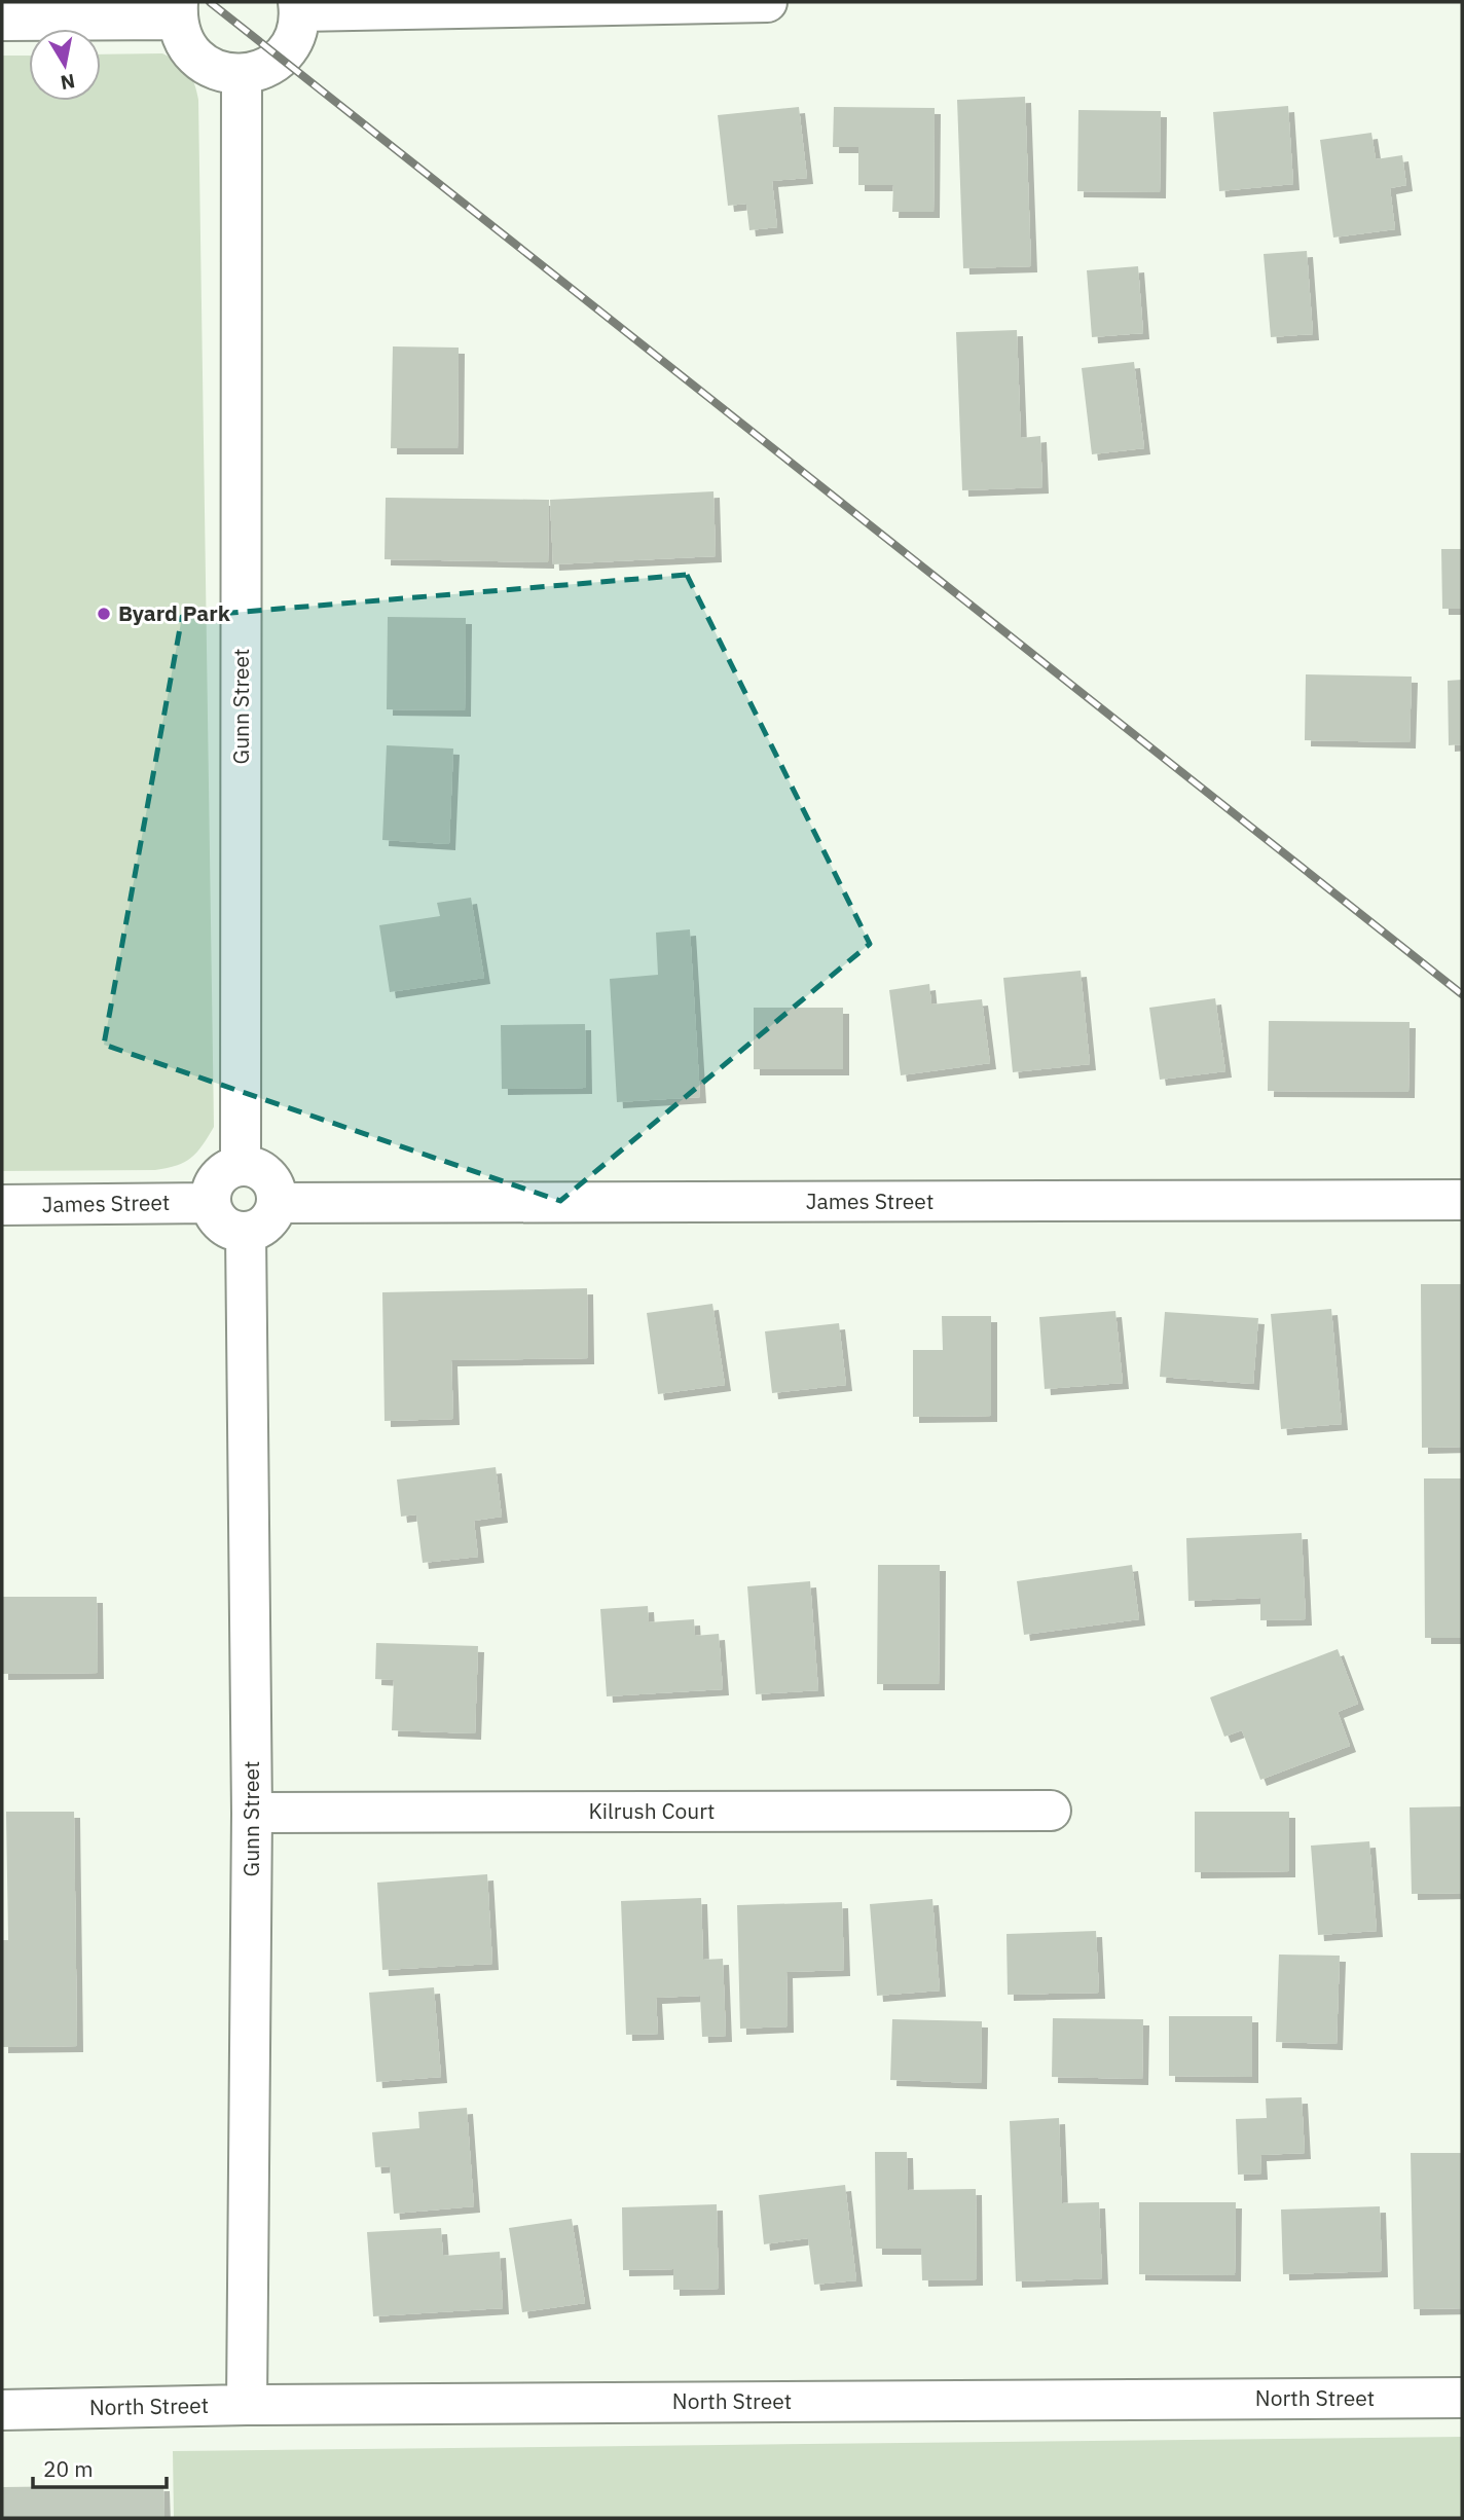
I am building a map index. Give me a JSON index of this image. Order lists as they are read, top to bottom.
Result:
{
  "streets": {
    "street": [
      "Gunn Street",
      "James Street",
      "Kilrush Court",
      "North Street"
    ]
  },
  "crossings": [
    ["Gunn Street", "James Street"],
    ["Gunn Street", "Kilrush Court"],
    ["Gunn Street", "North Street"]
  ],
  "places": ["Byard Park"],
  "scale_bar": "20 m",
  "north": "bottom"
}
